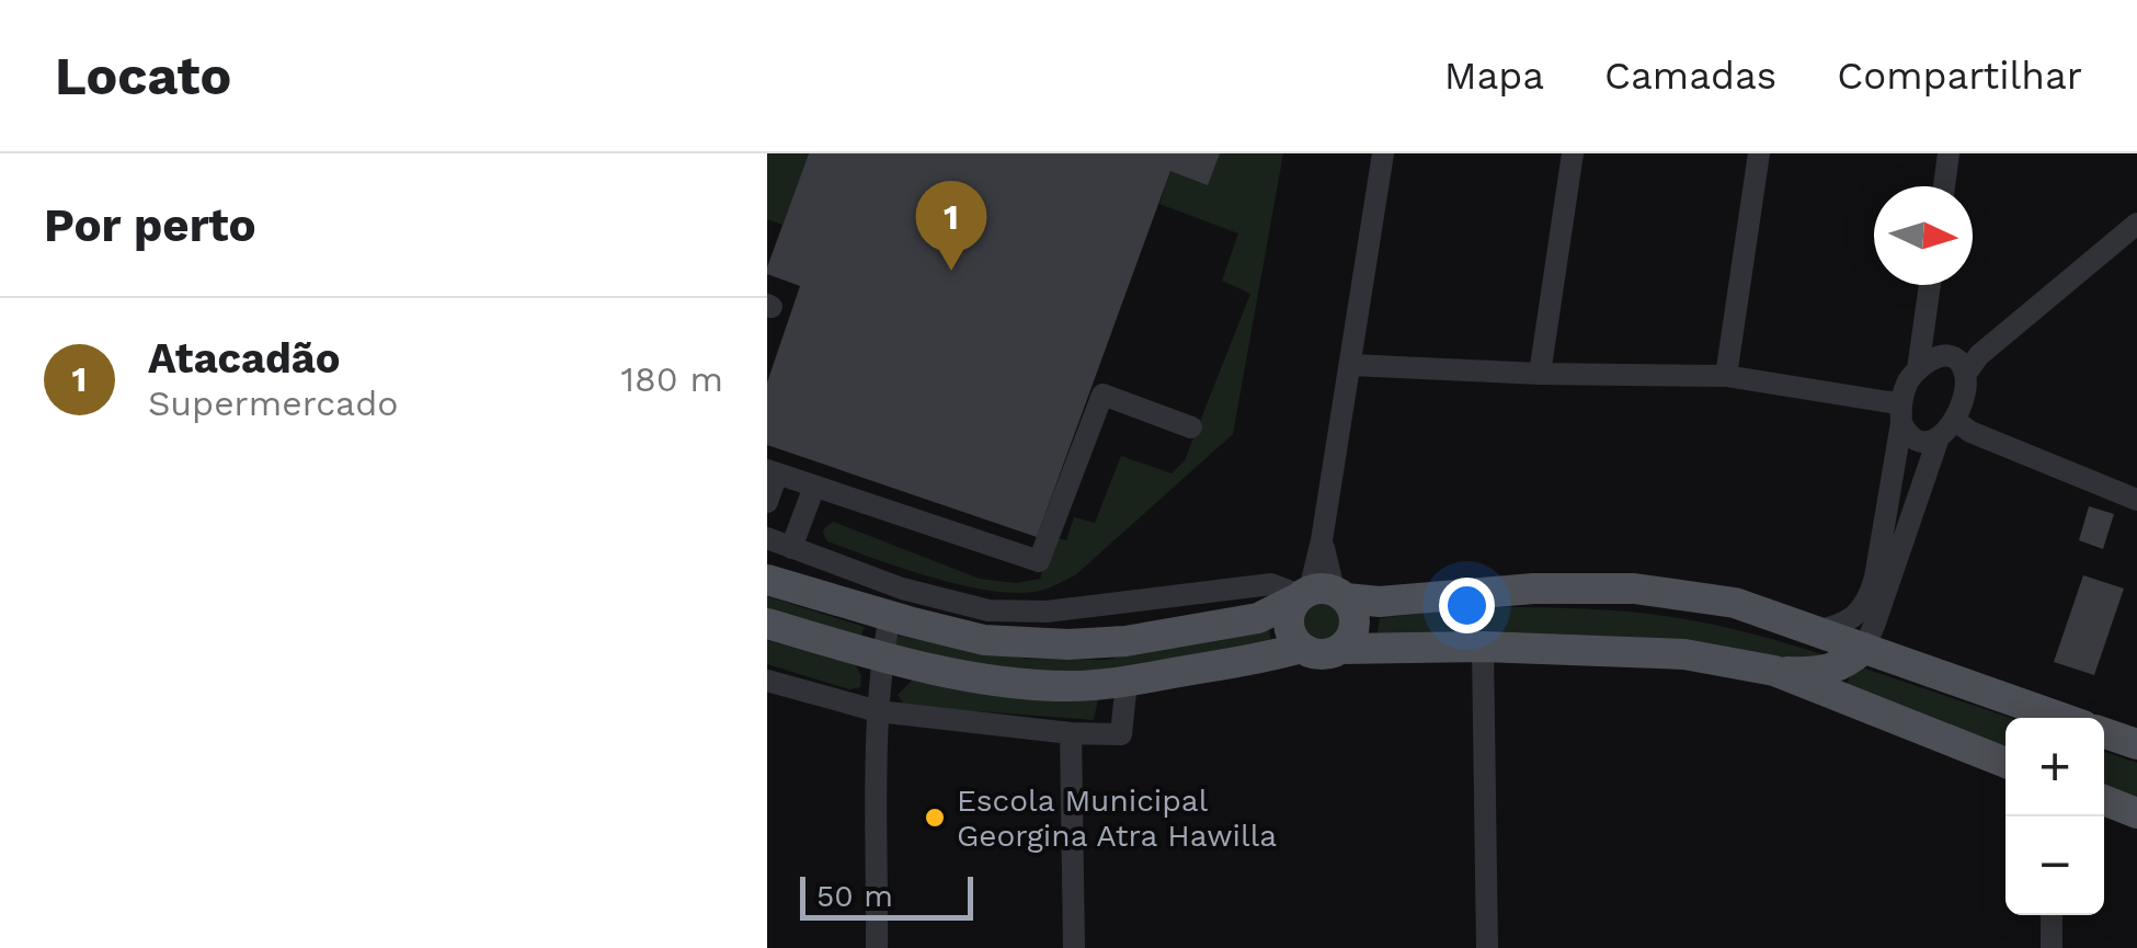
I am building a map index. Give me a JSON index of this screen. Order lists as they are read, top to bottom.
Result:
{
  "places": ["Escola Municipal Georgina Atra Hawilla"],
  "scale_bar": "50 m",
  "north": "right",
  "page": {
    "header": "Locato",
    "nav": ["Mapa", "Camadas", "Compartilhar"],
    "heading": "Por perto",
    "pins": "1",
    "list": [
      {
        "mark": "1",
        "name": "Atacadão",
        "note": "Supermercado",
        "value": "180 m"
      }
    ],
    "map_buttons": ["+", "−"],
    "scale": "50 m"
  }
}
